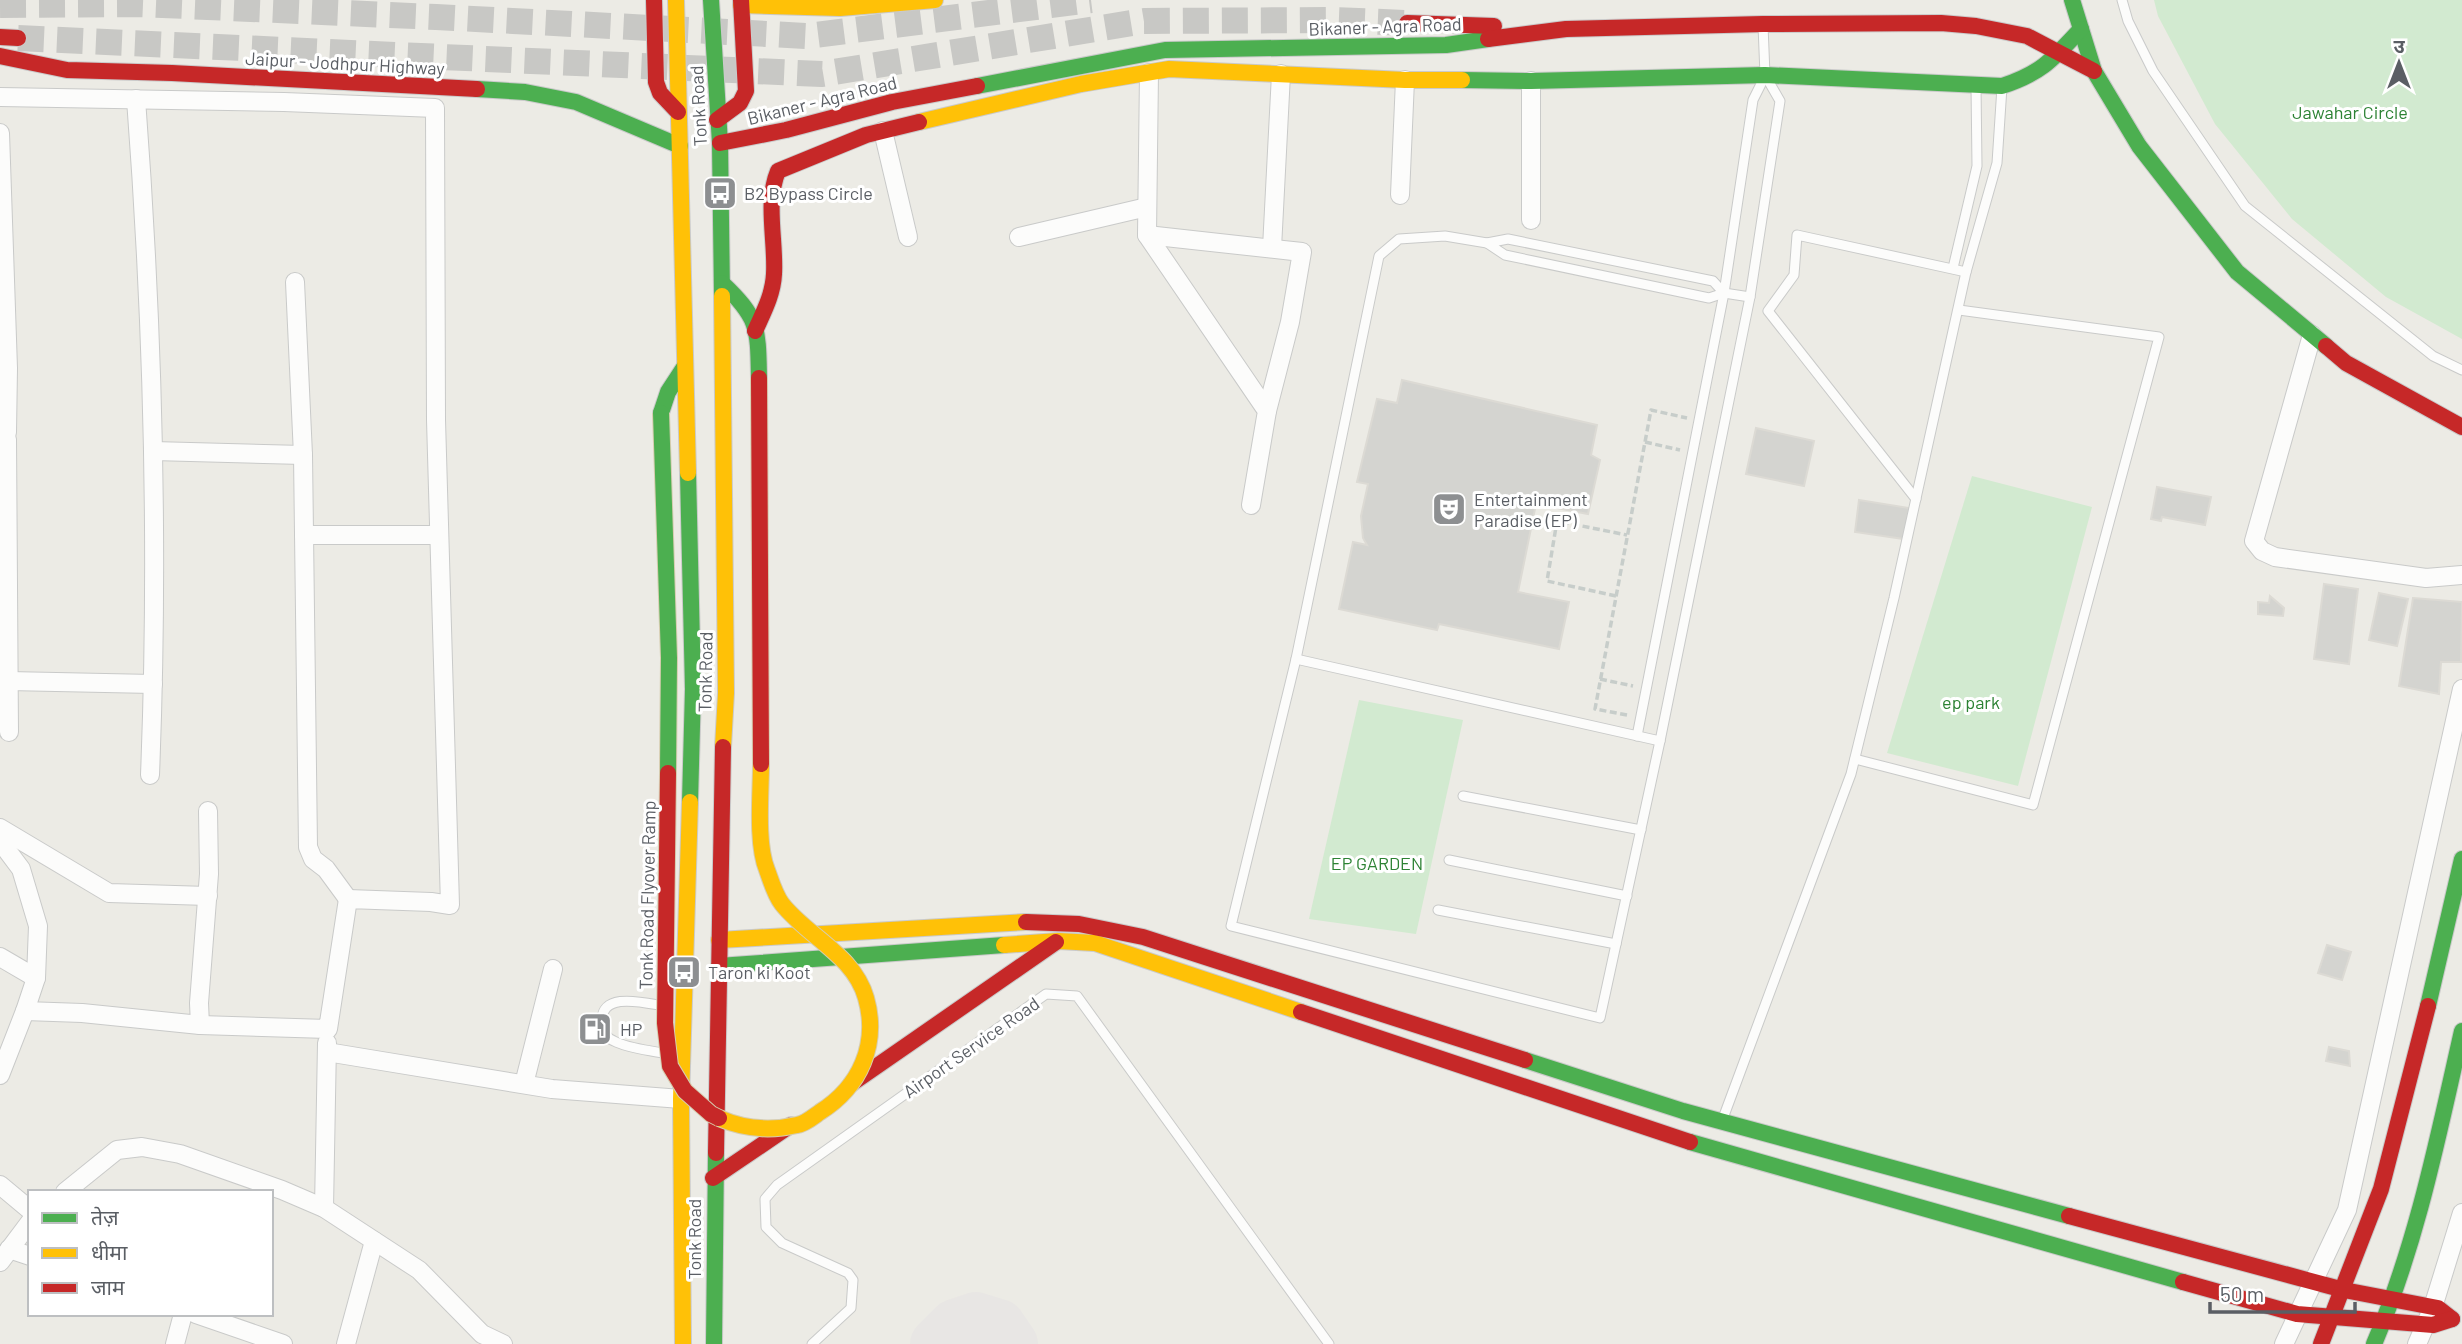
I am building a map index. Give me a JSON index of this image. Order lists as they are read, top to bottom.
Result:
{
  "streets": {
    "main road": [
      "Bikaner - Agra Road",
      "Jaipur - Jodhpur Highway",
      "Tonk Road",
      "Tonk Road Flyover Ramp"
    ],
    "lane": ["Airport Service Road"]
  },
  "crossings": [
    ["Bikaner - Agra Road", "Tonk Road"],
    ["Jaipur - Jodhpur Highway", "Tonk Road"],
    ["Tonk Road", "Tonk Road Flyover Ramp"]
  ],
  "parks": ["Jawahar Circle", "ep park", "EP GARDEN"],
  "places": {
    "bus stop": ["B2 Bypass Circle", "Taron ki Koot"],
    "theatre": ["Entertainment Paradise (EP)"],
    "fuel station": ["HP"]
  },
  "legend": ["तेज़", "धीमा", "जाम"],
  "scale_bar": "50 m",
  "north": "top"
}
